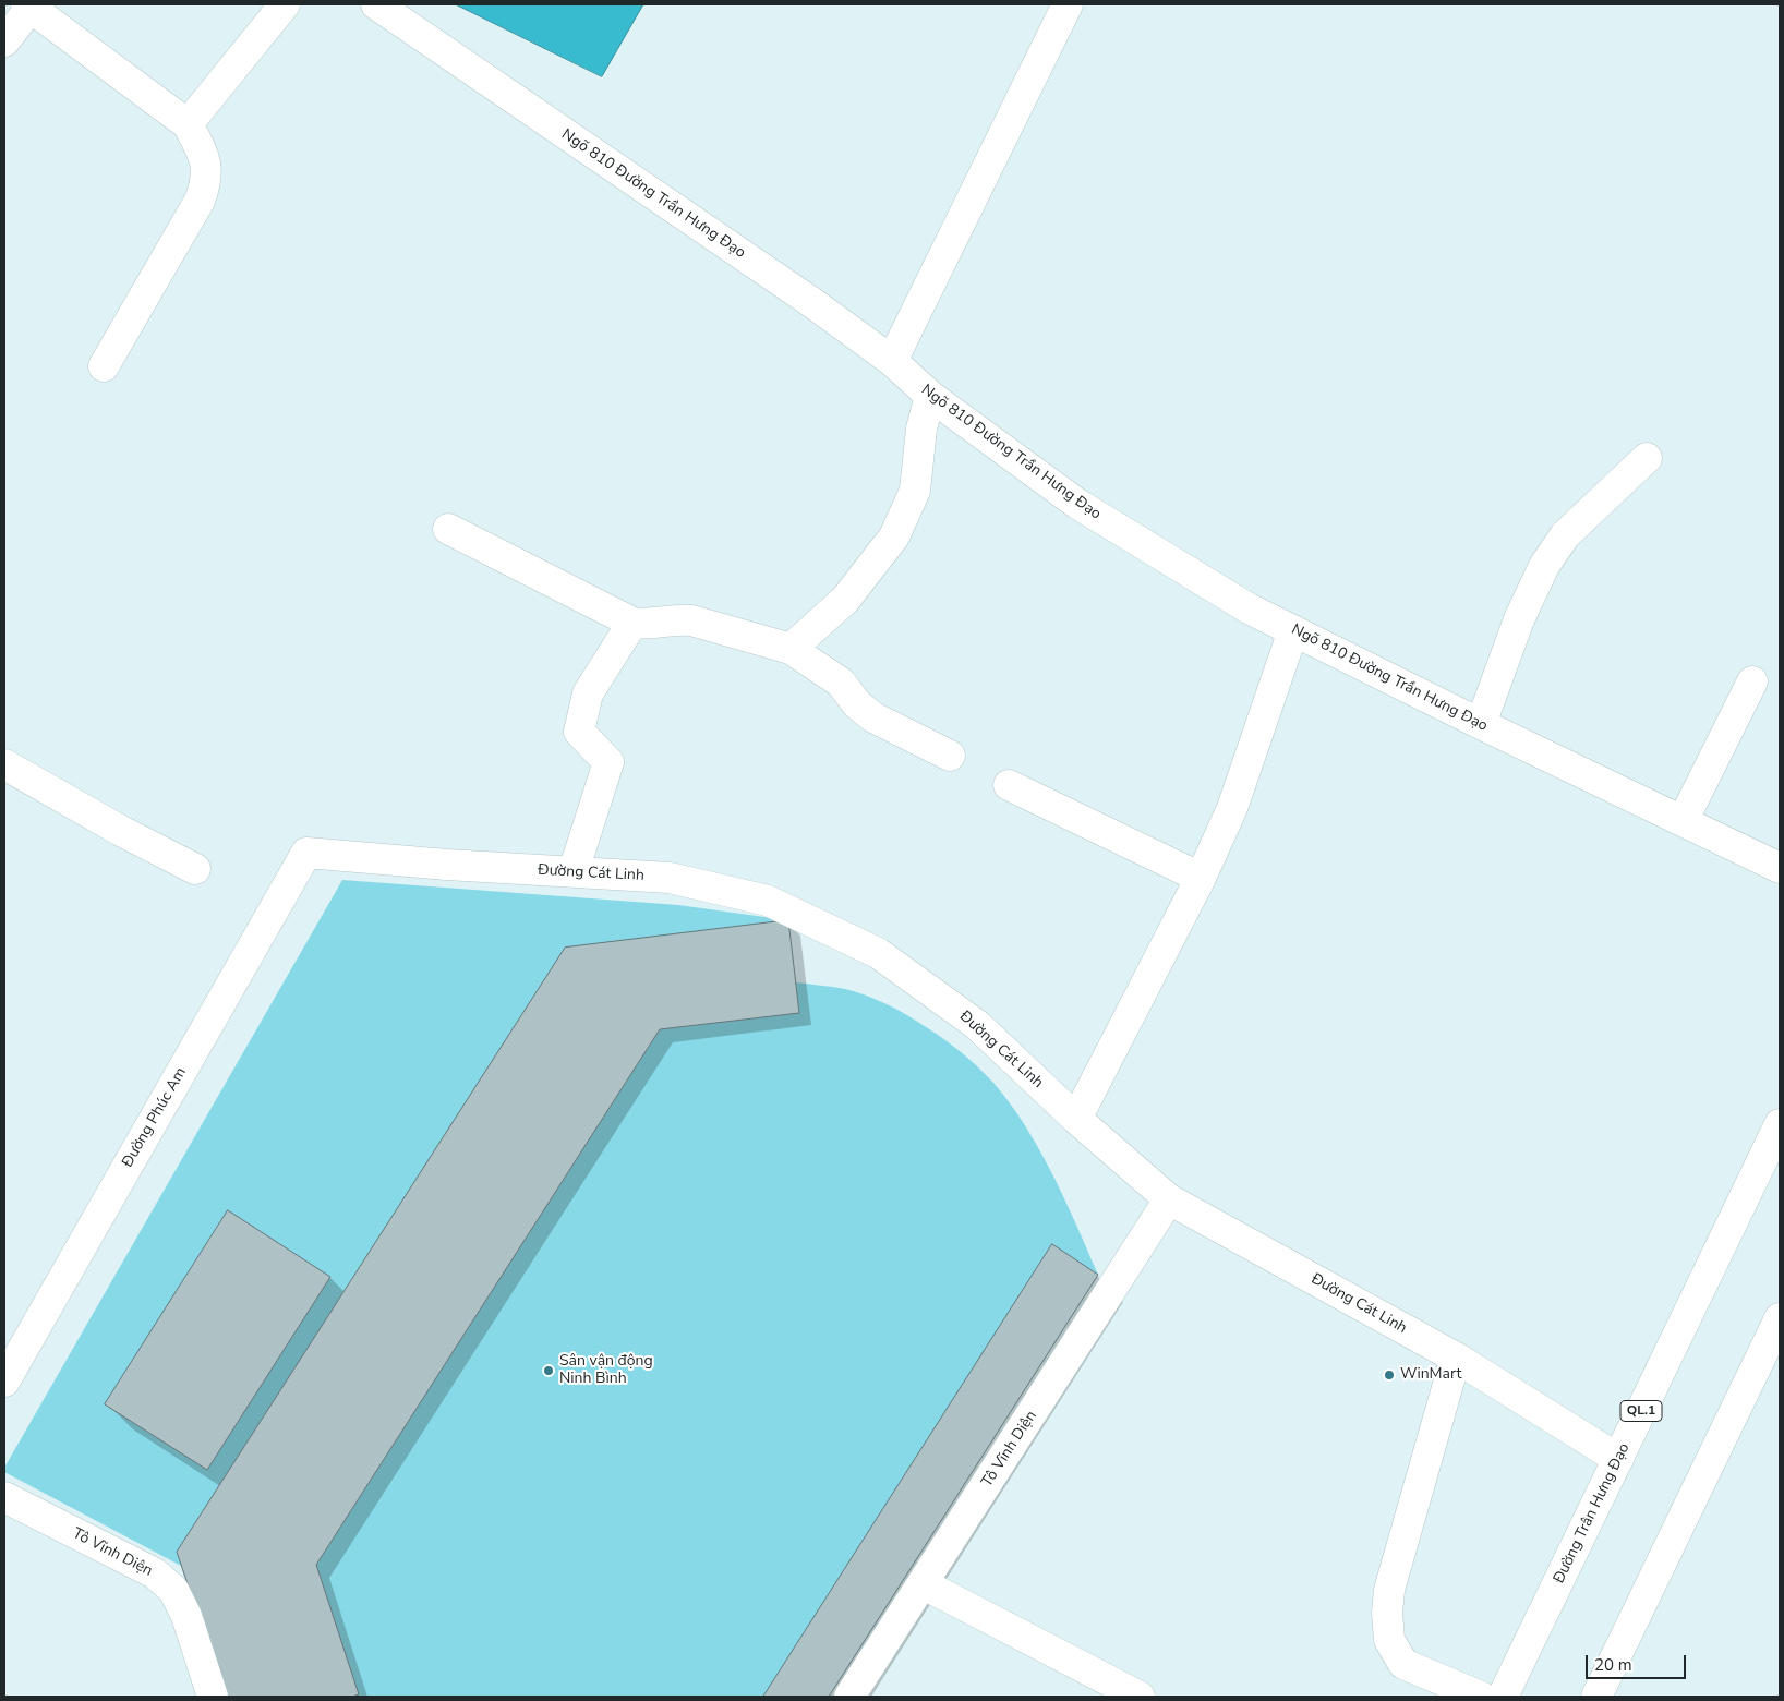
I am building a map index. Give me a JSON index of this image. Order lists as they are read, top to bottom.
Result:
{
  "streets": {
    "main road": [
      "Ngõ 810 Đường Trần Hưng Đạo",
      "Đường Cát Linh",
      "Đường Phúc Am",
      "QL.1",
      "Tô Vĩnh Diện",
      "Đường Trân Hưng Đạo"
    ]
  },
  "crossings": [
    ["Đường Cát Linh", "Đường Phúc Am"],
    ["Đường Cát Linh", "Tô Vĩnh Diện"],
    ["Đường Cát Linh", "Đường Trân Hưng Đạo"]
  ],
  "places": ["Sân vận động Ninh Bình", "WinMart"],
  "scale_bar": "20 m"
}
